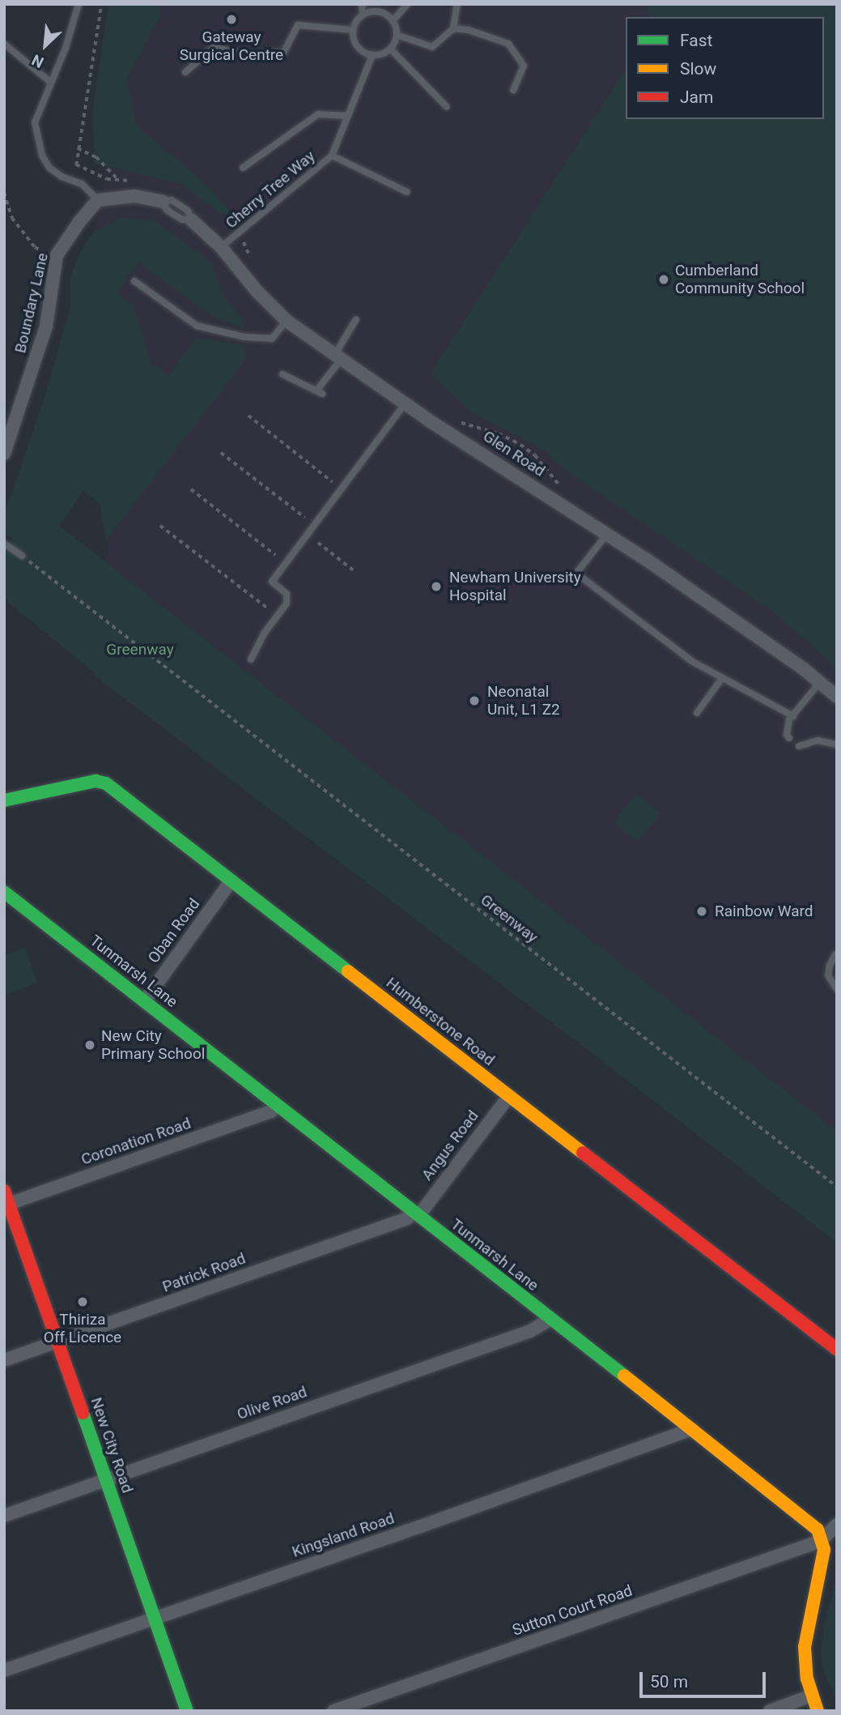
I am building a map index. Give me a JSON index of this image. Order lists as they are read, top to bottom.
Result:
{
  "streets": {
    "street": [
      "Boundary Lane",
      "Glen Road",
      "Oban Road",
      "Tunmarsh Lane",
      "Humberstone Road",
      "Coronation Road",
      "Angus Road",
      "Patrick Road",
      "Olive Road",
      "New City Road",
      "Kingsland Road",
      "Sutton Court Road"
    ],
    "lane": ["Cherry Tree Way"],
    "path": ["Greenway"]
  },
  "crossings": [
    ["Cherry Tree Way", "Glen Road"],
    ["Boundary Lane", "Glen Road"],
    ["Oban Road", "Tunmarsh Lane"],
    ["Oban Road", "Humberstone Road"],
    ["Tunmarsh Lane", "Coronation Road"],
    ["Tunmarsh Lane", "Angus Road"],
    ["Tunmarsh Lane", "Patrick Road"],
    ["Tunmarsh Lane", "Olive Road"],
    ["Tunmarsh Lane", "Kingsland Road"],
    ["Tunmarsh Lane", "Sutton Court Road"],
    ["Humberstone Road", "Angus Road"],
    ["Coronation Road", "New City Road"],
    ["Angus Road", "Patrick Road"],
    ["Patrick Road", "New City Road"],
    ["Olive Road", "New City Road"],
    ["New City Road", "Kingsland Road"]
  ],
  "parks": ["Greenway"],
  "places": [
    "Gateway Surgical Centre",
    "Cumberland Community School",
    "Newham University Hospital",
    "Neonatal Unit, L1 Z2",
    "Rainbow Ward",
    "New City Primary School",
    "Thiriza Off Licence"
  ],
  "legend": ["Fast", "Slow", "Jam"],
  "scale_bar": "50 m",
  "north": "bottom left"
}
